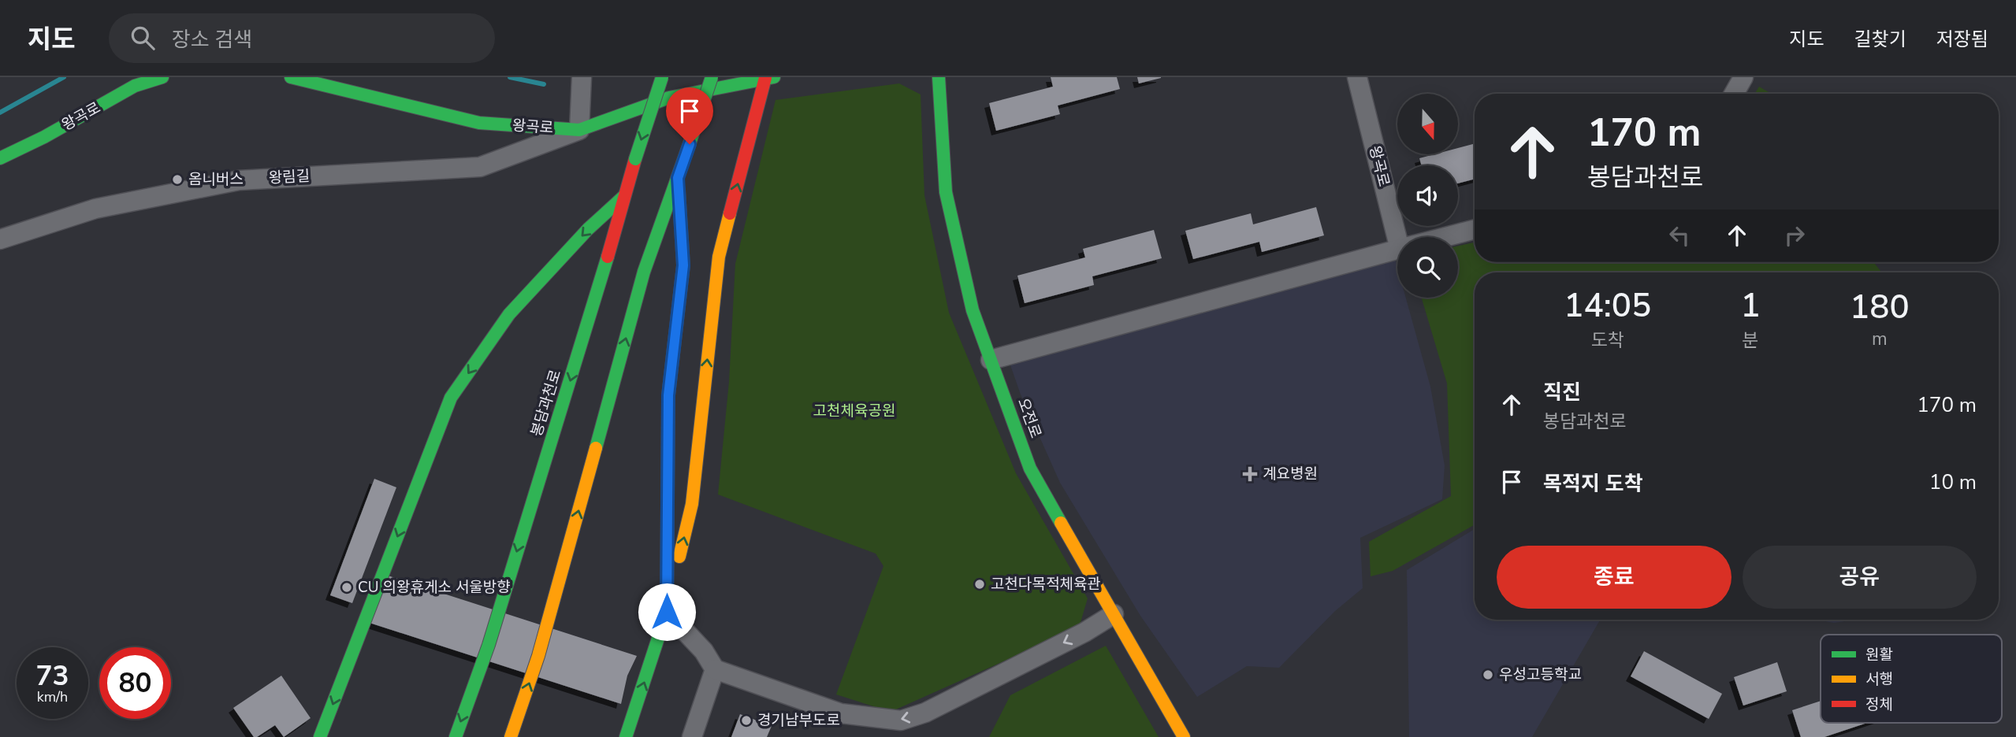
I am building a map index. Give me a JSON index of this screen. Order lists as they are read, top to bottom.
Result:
{
  "streets": {
    "main road": ["왕곡로", "봉담과천로", "오전로"],
    "street": ["왕림길"]
  },
  "crossings": [
    ["왕곡로", "왕림길"]
  ],
  "parks": ["고천체육공원"],
  "places": {
    "other": [
      "옴니버스",
      "고천다목적체육관",
      "CU 의왕휴게소 서울방향",
      "우성고등학교",
      "경기남부도로"
    ],
    "health": ["계요병원"]
  },
  "legend": ["원활", "서행", "정체"],
  "north": "bottom",
  "page": {
    "header": "지도",
    "search": "장소 검색",
    "nav": ["지도", "길찾기", "저장됨"],
    "turn": ["170 m", "봉담과천로"],
    "eta": [
      "14:05",
      "도착",
      "1",
      "분",
      "180",
      "m"
    ],
    "list": [
      {
        "name": "직진",
        "note": "봉담과천로",
        "value": "170 m"
      },
      {
        "name": "목적지 도착",
        "value": "10 m"
      }
    ],
    "buttons": ["종료", "공유"],
    "speed": "73 km/h",
    "limit": "80"
  }
}
